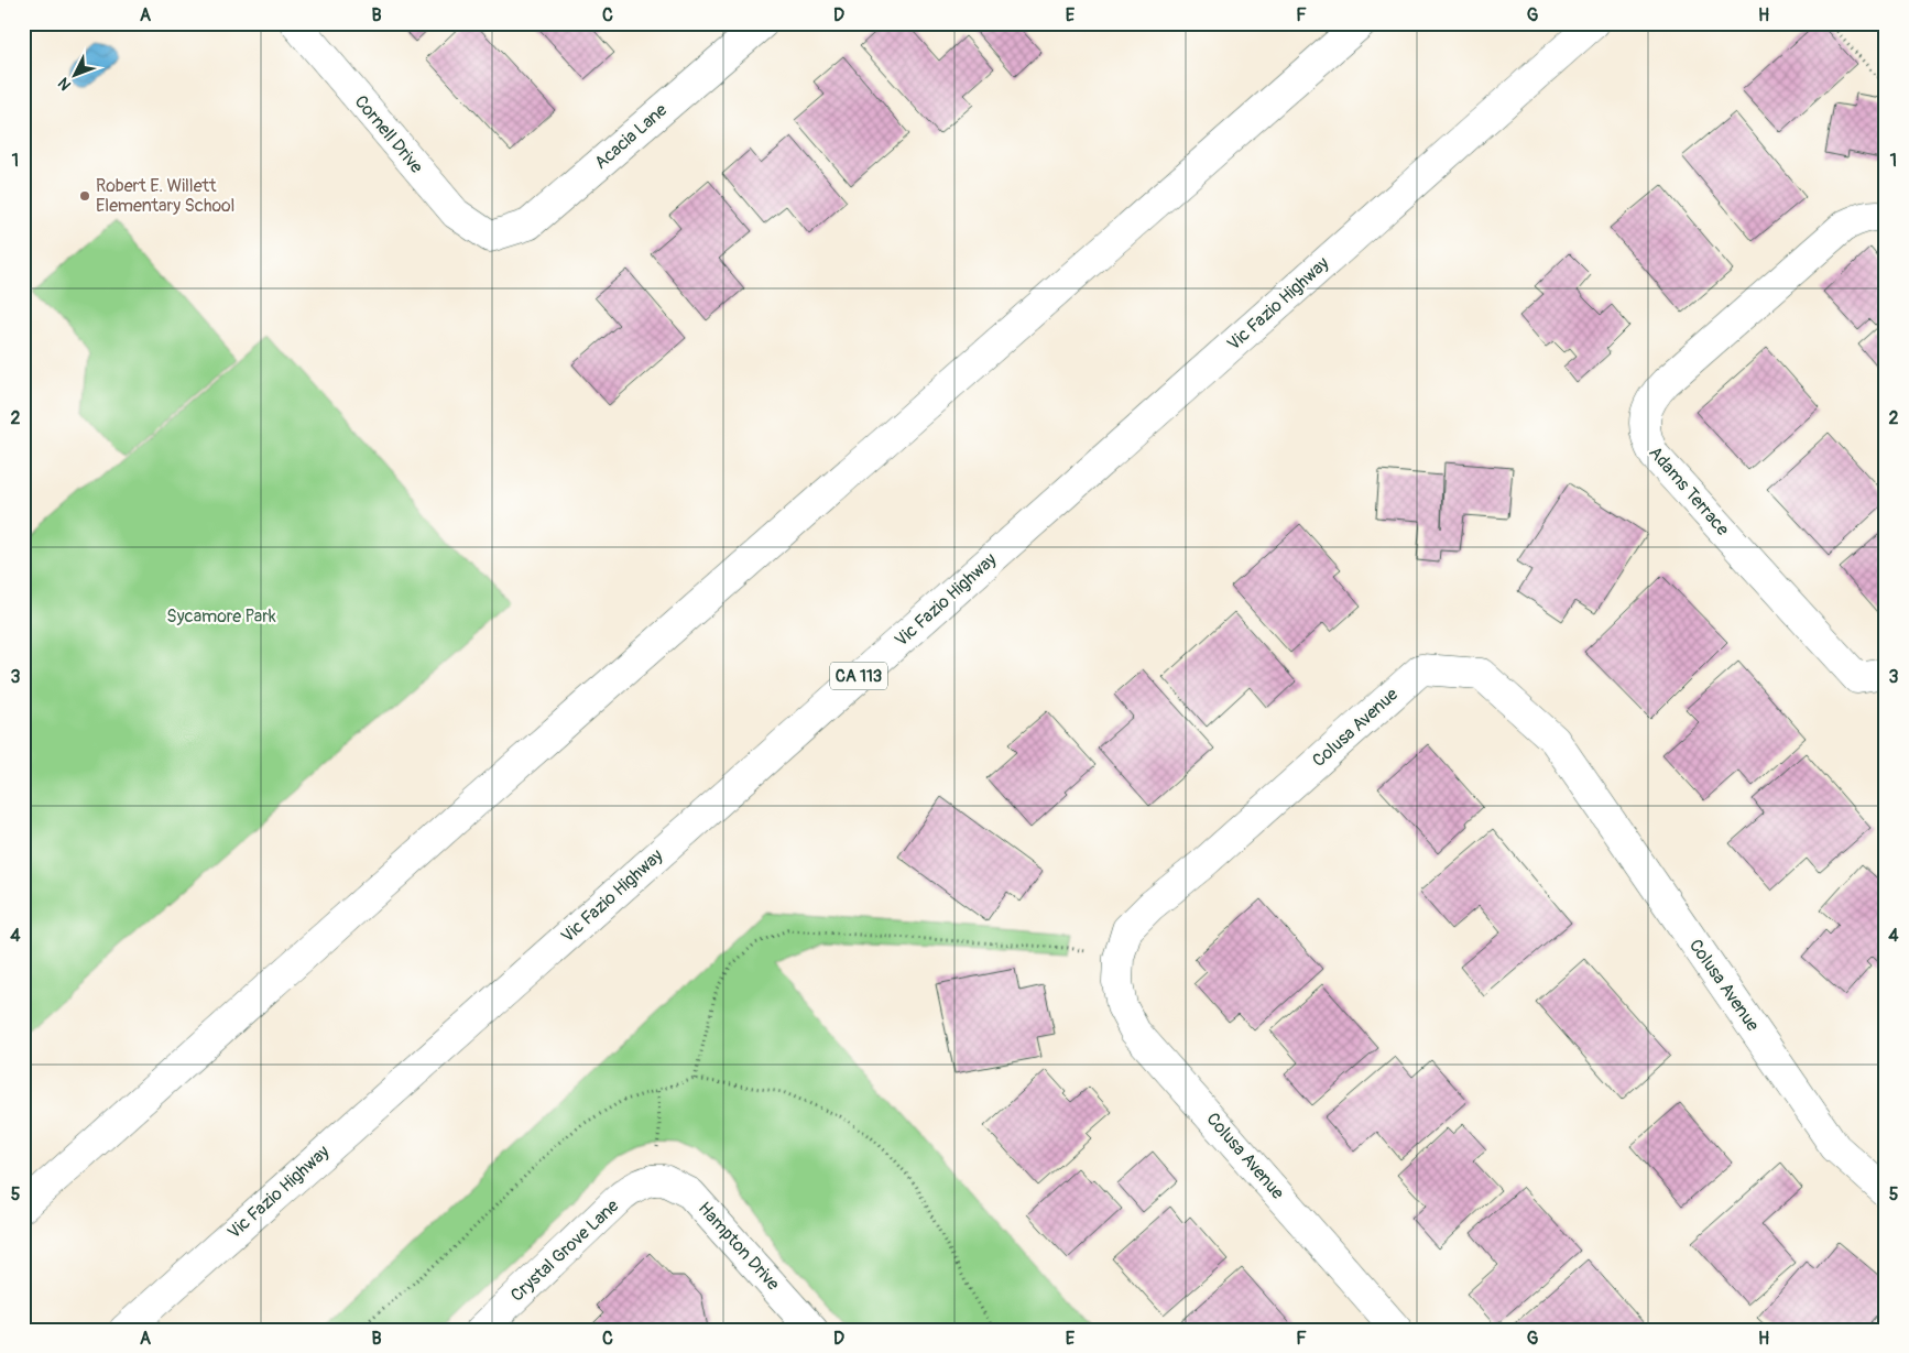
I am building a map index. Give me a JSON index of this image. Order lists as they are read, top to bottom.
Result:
{
  "streets": {
    "main road": [
      "Cornell Drive",
      "Acacia Lane",
      "Vic Fazio Highway",
      "Adams Terrace",
      "CA 113",
      "Colusa Avenue",
      "Hampton Drive",
      "Crystal Grove Lane"
    ]
  },
  "crossings": [
    ["Cornell Drive", "Acacia Lane"],
    ["Hampton Drive", "Crystal Grove Lane"]
  ],
  "parks": ["Sycamore Park"],
  "places": ["Robert E. Willett Elementary School"],
  "north": "bottom left",
  "grid": {
    "columns": [
      "A",
      "B",
      "C",
      "D",
      "E",
      "F",
      "G",
      "H"
    ],
    "rows": [
      "1",
      "2",
      "3",
      "4",
      "5"
    ]
  }
}
